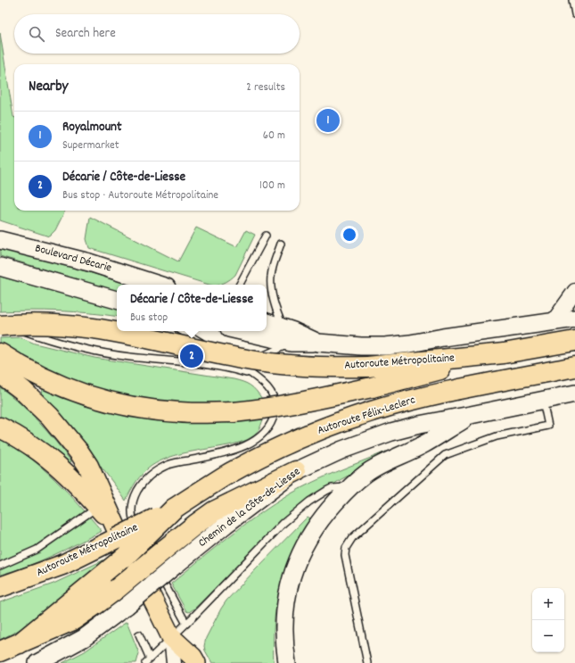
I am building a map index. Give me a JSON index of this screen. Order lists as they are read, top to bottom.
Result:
{
  "streets": {
    "highway": ["Autoroute Métropolitaine", "Autoroute Félix-Leclerc"],
    "main road": ["Boulevard Décarie", "Chemin de la Côte-de-Liesse"]
  },
  "crossings": [
    ["Autoroute Métropolitaine", "Autoroute Félix-Leclerc"]
  ],
  "page": {
    "search": "Search here",
    "heading": ["Nearby", "2 results"],
    "pins": ["1", "2"],
    "list": [
      {
        "mark": "1",
        "name": "Royalmount",
        "note": "Supermarket",
        "value": "60 m"
      },
      {
        "mark": "2",
        "name": "Décarie / Côte-de-Liesse",
        "note": "Bus stop · Autoroute Métropolitaine",
        "value": "100 m"
      }
    ],
    "popup": ["Décarie / Côte-de-Liesse", "Bus stop"],
    "map_buttons": ["+", "−"]
  }
}
